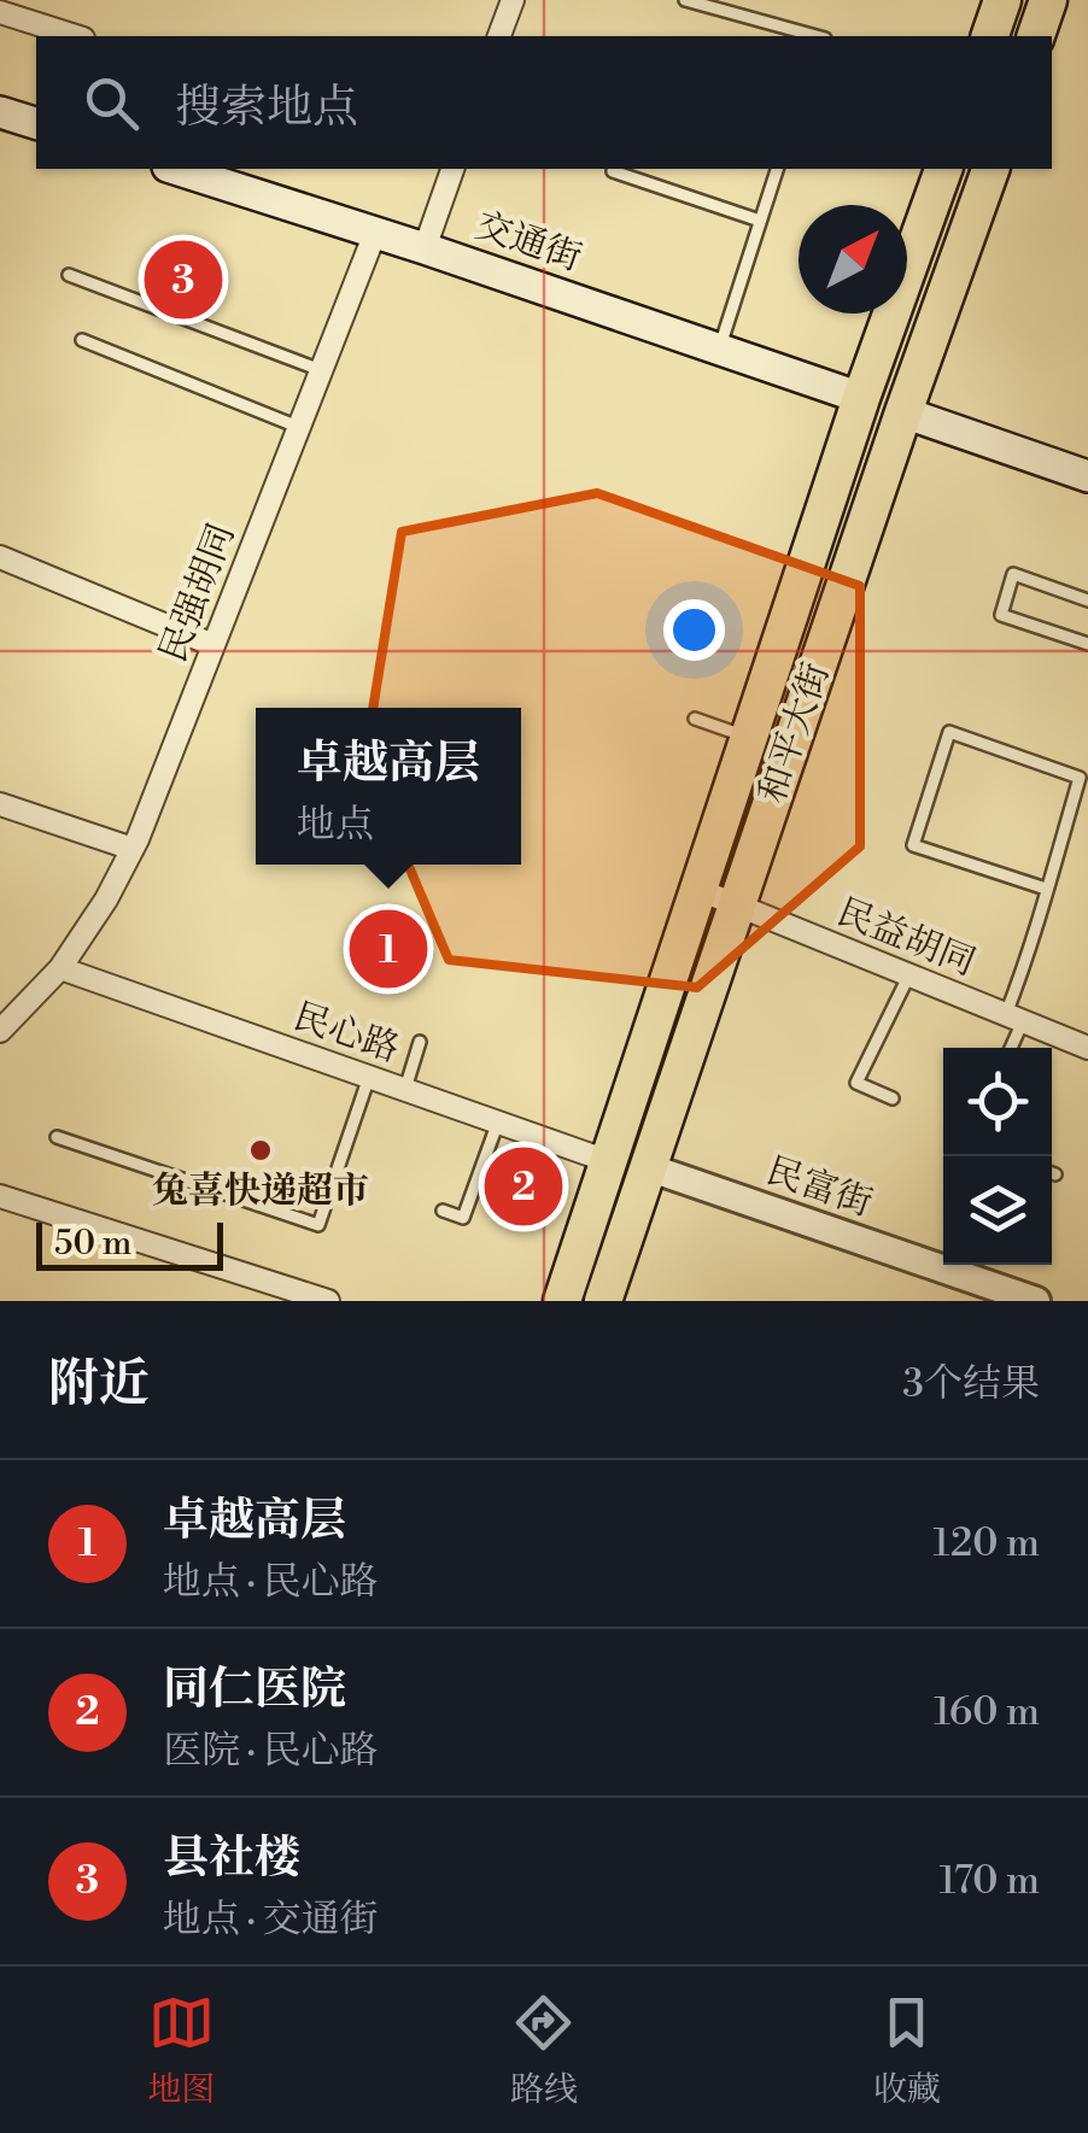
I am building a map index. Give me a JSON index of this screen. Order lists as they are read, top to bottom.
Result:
{
  "streets": {
    "main road": ["交通街", "和平大街"],
    "street": [
      "民强胡同",
      "民益胡同",
      "民心路",
      "民富街"
    ]
  },
  "crossings": [
    ["交通街", "民强胡同"],
    ["交通街", "和平大街"],
    ["民强胡同", "民心路"],
    ["和平大街", "民益胡同"],
    ["和平大街", "民心路"],
    ["和平大街", "民富街"]
  ],
  "places": ["兔喜快递超市"],
  "scale_bar": "50 m",
  "north": "top right",
  "page": {
    "search": "搜索地点",
    "pins": ["3", "1", "2"],
    "popup": ["卓越高层", "地点"],
    "scale": "50 m",
    "heading": ["附近", "3个结果"],
    "list": [
      {
        "mark": "1",
        "name": "卓越高层",
        "note": "地点 · 民心路",
        "value": "120 m"
      },
      {
        "mark": "2",
        "name": "同仁医院",
        "note": "医院 · 民心路",
        "value": "160 m"
      },
      {
        "mark": "3",
        "name": "县社楼",
        "note": "地点 · 交通街",
        "value": "170 m"
      }
    ],
    "nav": ["地图", "路线", "收藏"]
  }
}
